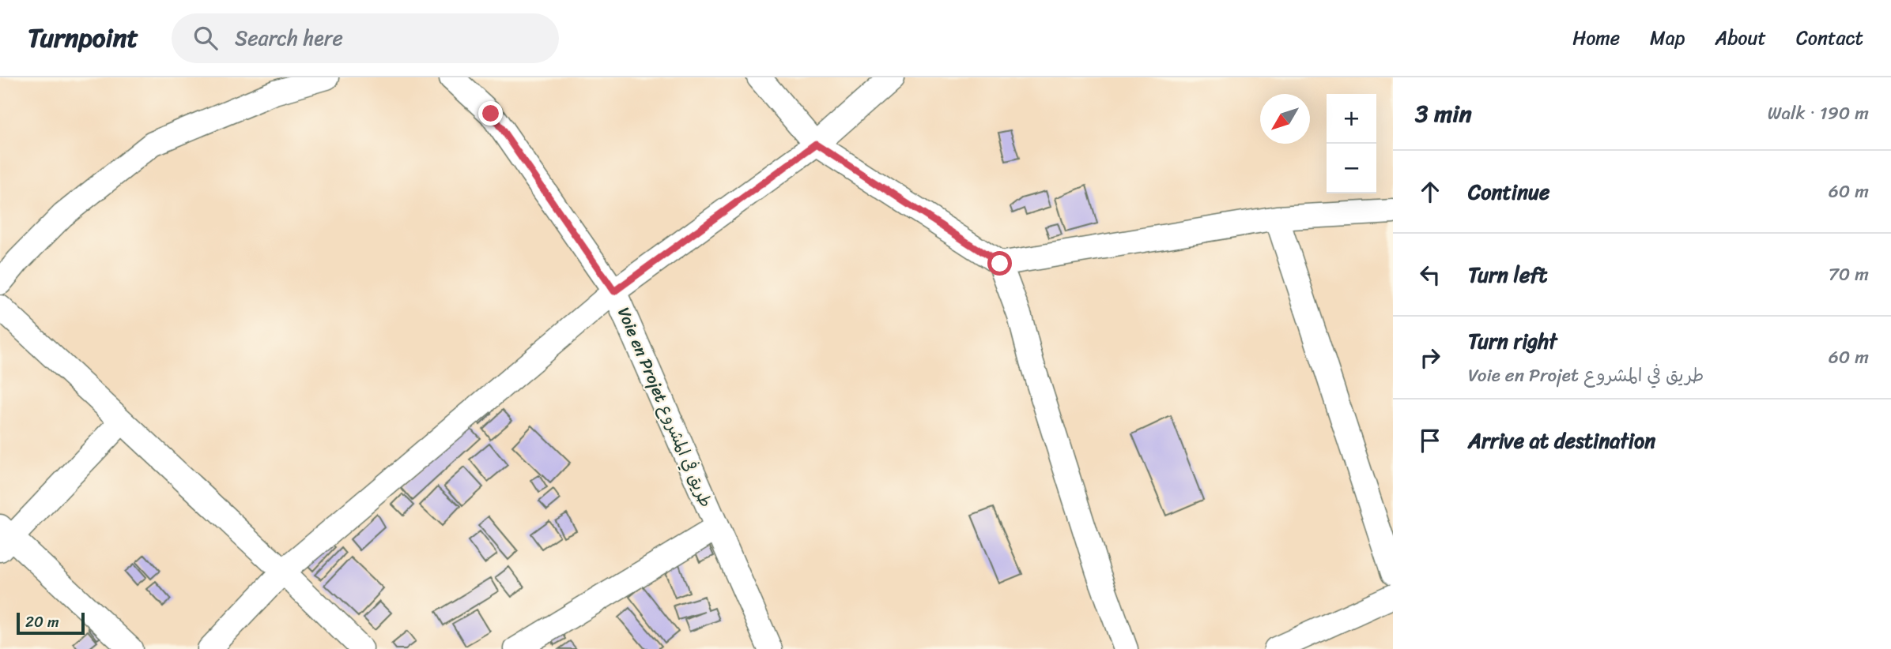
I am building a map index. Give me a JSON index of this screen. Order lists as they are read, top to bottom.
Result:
{
  "streets": {
    "street": ["Voie en Projet طريق في المشروع"]
  },
  "scale_bar": "20 m",
  "north": "bottom left",
  "page": {
    "header": "Turnpoint",
    "search": "Search here",
    "nav": [
      "Home",
      "Map",
      "About",
      "Contact"
    ],
    "heading": ["3 min", "Walk · 190 m"],
    "map_buttons": ["+", "−"],
    "list": [
      ["Continue", "60 m"],
      ["Turn left", "70 m"],
      ["Turn right", "Voie en Projet طريق في المشروع", "60 m"],
      "Arrive at destination"
    ],
    "scale": "20 m"
  }
}
